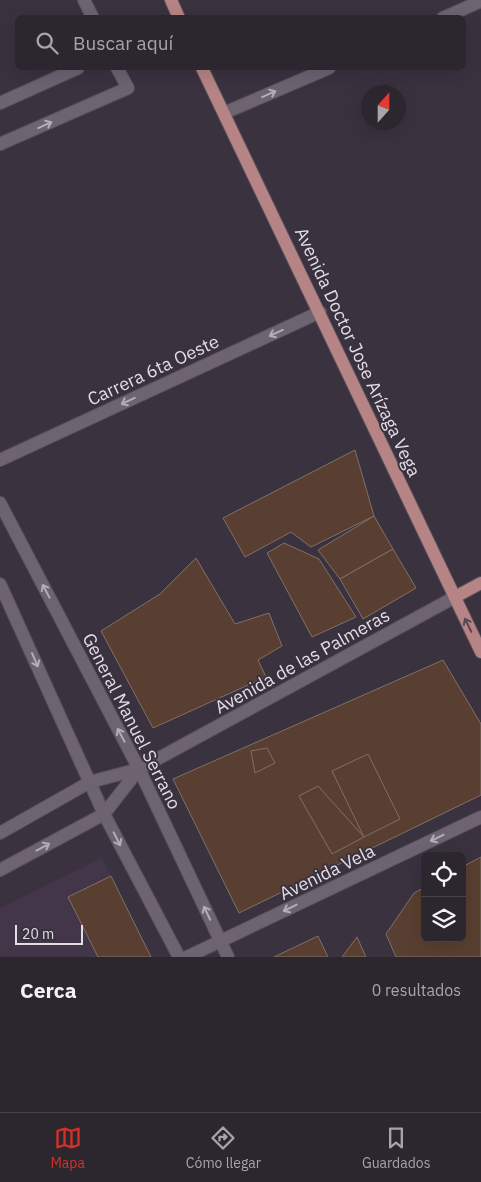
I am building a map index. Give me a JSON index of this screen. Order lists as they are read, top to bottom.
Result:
{
  "streets": {
    "main road": ["Avenida Doctor Jose Arízaga Vega", "Avenida de las Palmeras"],
    "street": ["Carrera 6ta Oeste", "General Manuel Serrano", "Avenida Vela"]
  },
  "crossings": [
    ["Avenida Doctor Jose Arízaga Vega", "Carrera 6ta Oeste"],
    ["Avenida Doctor Jose Arízaga Vega", "Avenida de las Palmeras"],
    ["Avenida de las Palmeras", "General Manuel Serrano"],
    ["General Manuel Serrano", "Avenida Vela"]
  ],
  "one_way": ["Carrera 6ta Oeste", "Avenida Vela"],
  "scale_bar": "20 m",
  "north": "top",
  "page": {
    "search": "Buscar aquí",
    "scale": "20 m",
    "heading": ["Cerca", "0 resultados"],
    "nav": ["Mapa", "Cómo llegar", "Guardados"]
  }
}
